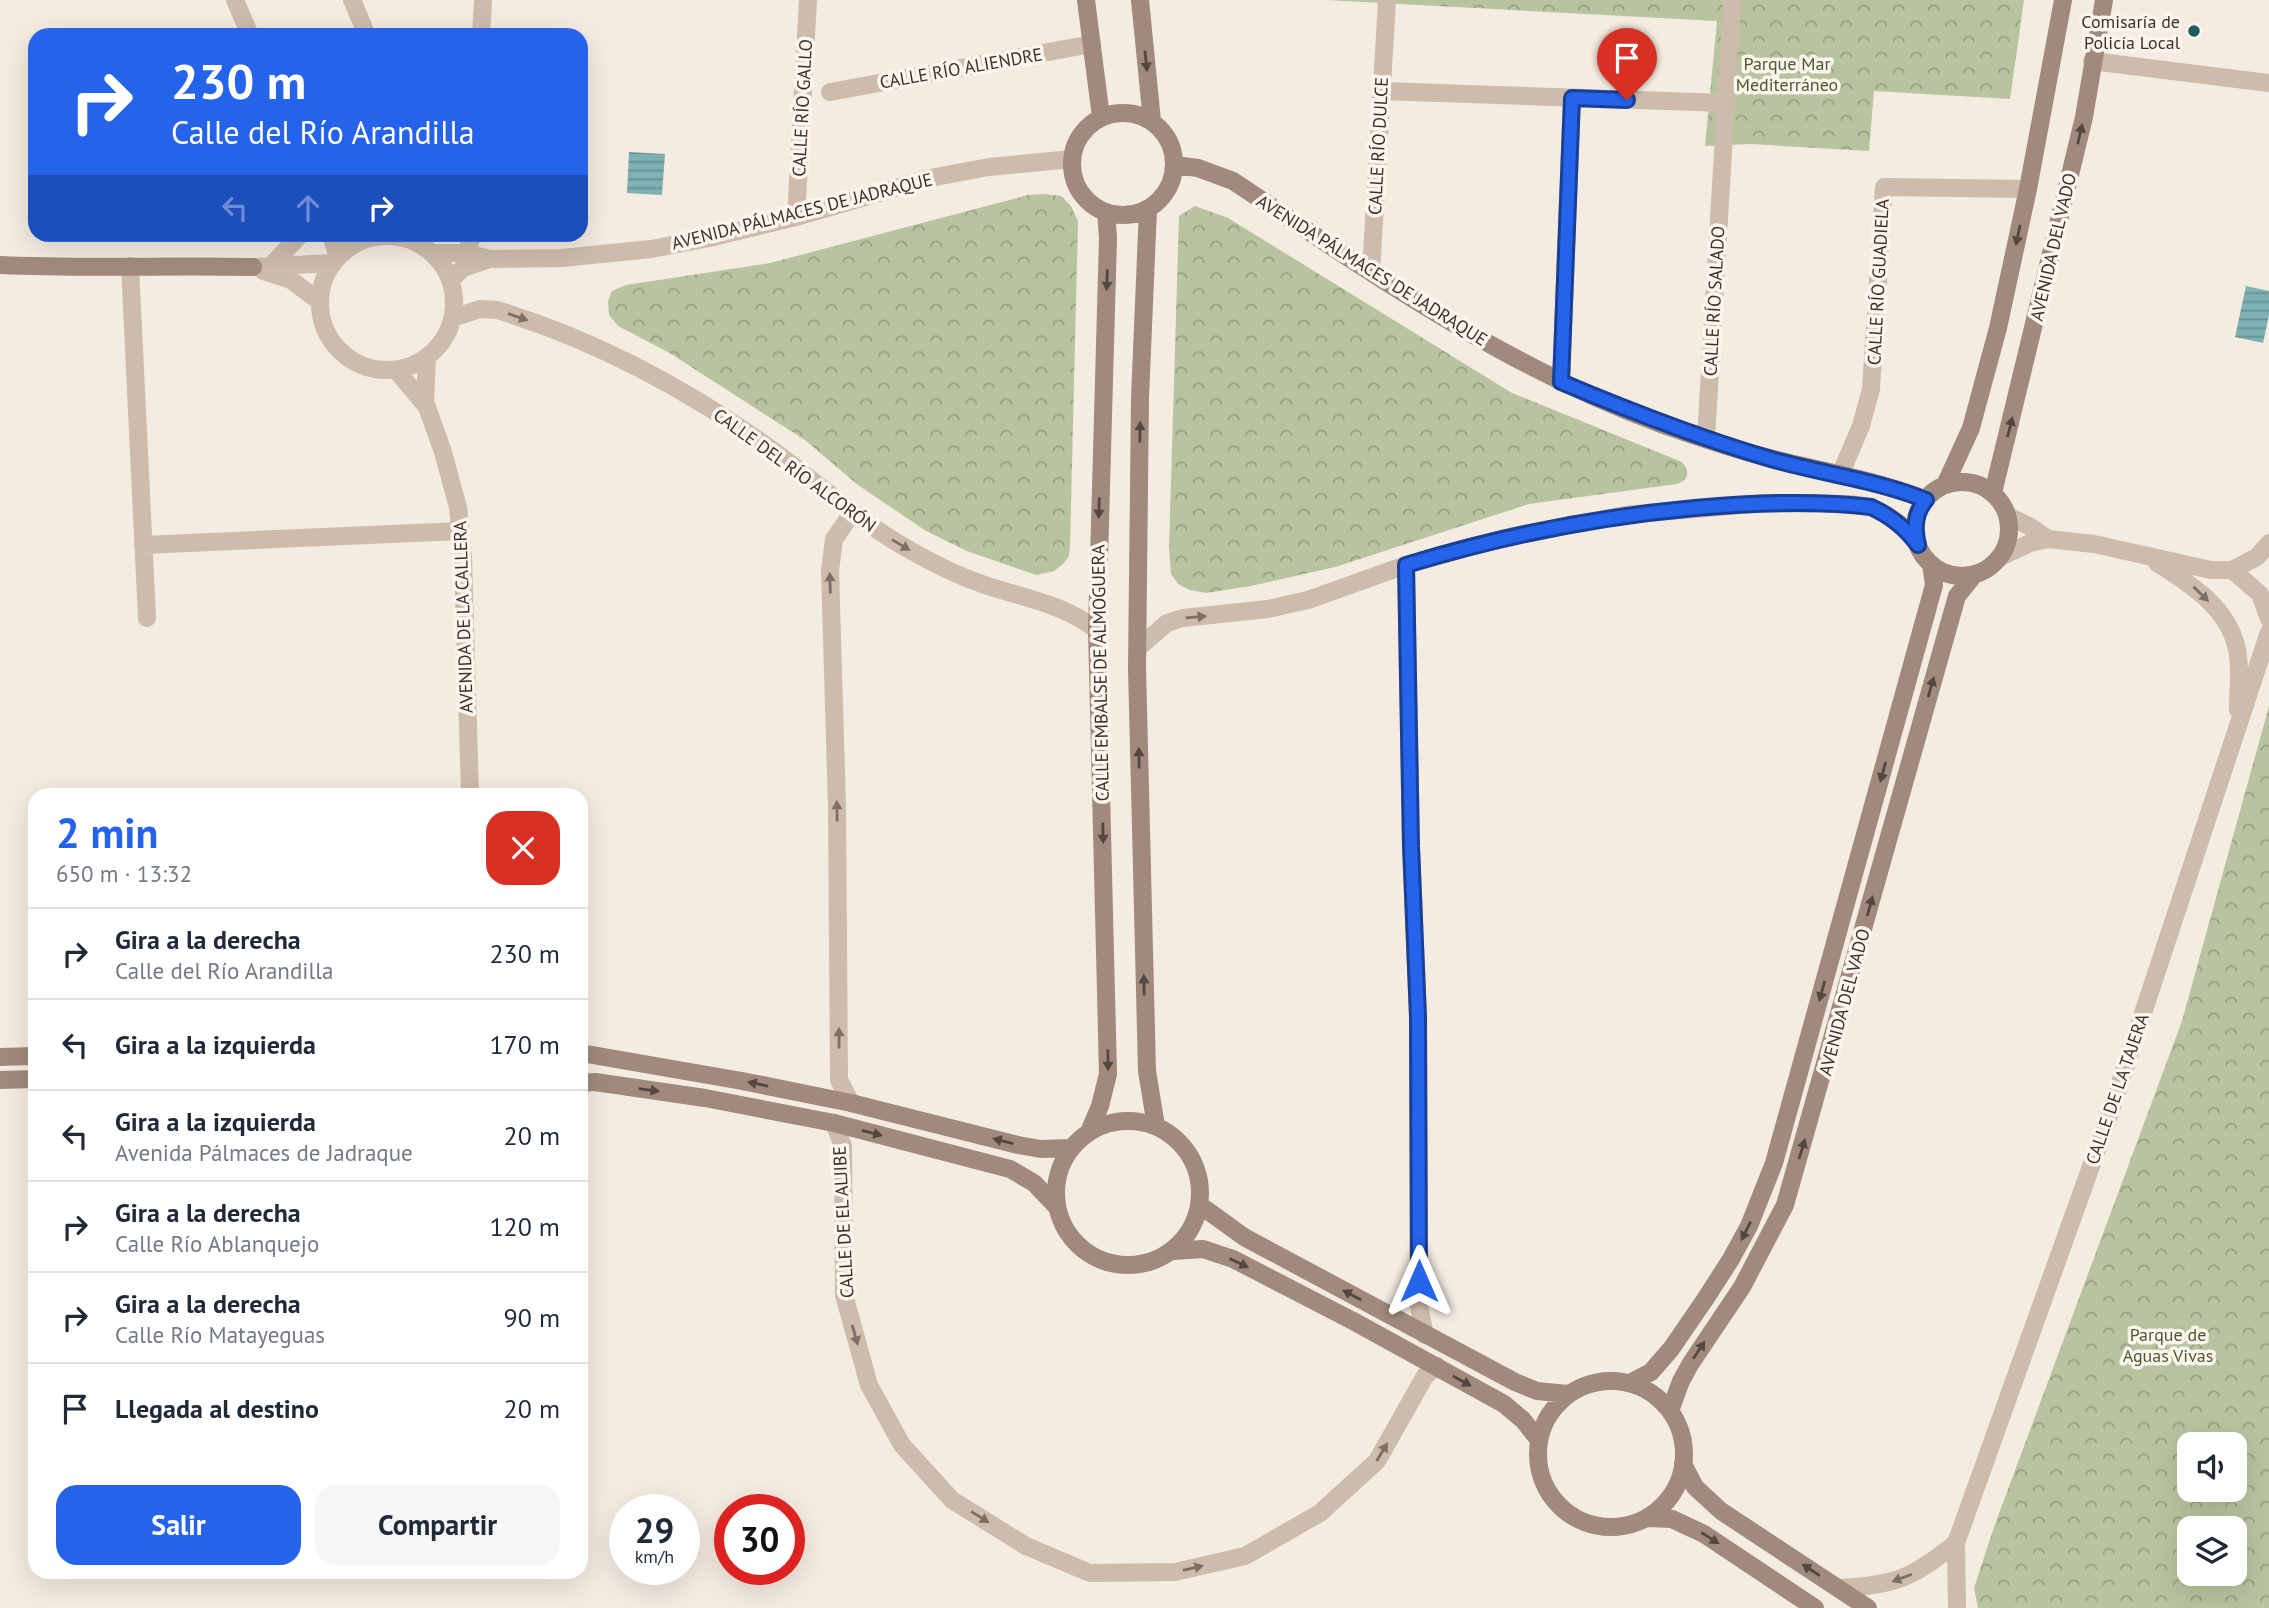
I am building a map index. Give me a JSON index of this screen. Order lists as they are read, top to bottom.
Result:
{
  "streets": {
    "main road": ["AVENIDA PÁLMACES DE JADRAQUE", "AVENIDA DEL VADO", "CALLE EMBALSE DE ALMOGUERA"],
    "street": [
      "CALLE RÍO ALIENDRE",
      "CALLE RÍO GALLO",
      "CALLE RÍO DULCE",
      "CALLE RÍO GUADIELA",
      "CALLE RÍO SALADO",
      "CALLE DEL RÍO ALCORÓN",
      "AVENIDA DE LA CALLERA",
      "CALLE DE LA TAJERA",
      "CALLE DE EL ALJIBE"
    ]
  },
  "crossings": [
    ["CALLE RÍO GALLO", "AVENIDA PÁLMACES DE JADRAQUE"],
    ["CALLE RÍO DULCE", "AVENIDA PÁLMACES DE JADRAQUE"],
    ["AVENIDA PÁLMACES DE JADRAQUE", "AVENIDA DEL VADO"],
    ["AVENIDA PÁLMACES DE JADRAQUE", "CALLE RÍO GUADIELA"],
    ["AVENIDA PÁLMACES DE JADRAQUE", "CALLE RÍO SALADO"],
    ["AVENIDA PÁLMACES DE JADRAQUE", "CALLE EMBALSE DE ALMOGUERA"],
    ["AVENIDA DEL VADO", "CALLE RÍO GUADIELA"],
    ["CALLE DEL RÍO ALCORÓN", "CALLE EMBALSE DE ALMOGUERA"]
  ],
  "one_way": ["CALLE DEL RÍO ALCORÓN"],
  "parks": ["Parque Mar Mediterráneo", "Parque de Aguas Vivas"],
  "places": ["Comisaría de Policía Local"],
  "page": {
    "turn": ["230 m", "Calle del Río Arandilla"],
    "heading": ["2 min", "650 m · 13:32"],
    "list": [
      {
        "name": "Gira a la derecha",
        "note": "Calle del Río Arandilla",
        "value": "230 m"
      },
      {
        "name": "Gira a la izquierda",
        "value": "170 m"
      },
      {
        "name": "Gira a la izquierda",
        "note": "Avenida Pálmaces de Jadraque",
        "value": "20 m"
      },
      {
        "name": "Gira a la derecha",
        "note": "Calle Río Ablanquejo",
        "value": "120 m"
      },
      {
        "name": "Gira a la derecha",
        "note": "Calle Río Matayeguas",
        "value": "90 m"
      },
      {
        "name": "Llegada al destino",
        "value": "20 m"
      }
    ],
    "buttons": ["Salir", "Compartir"],
    "speed": "29 km/h",
    "limit": "30"
  }
}
